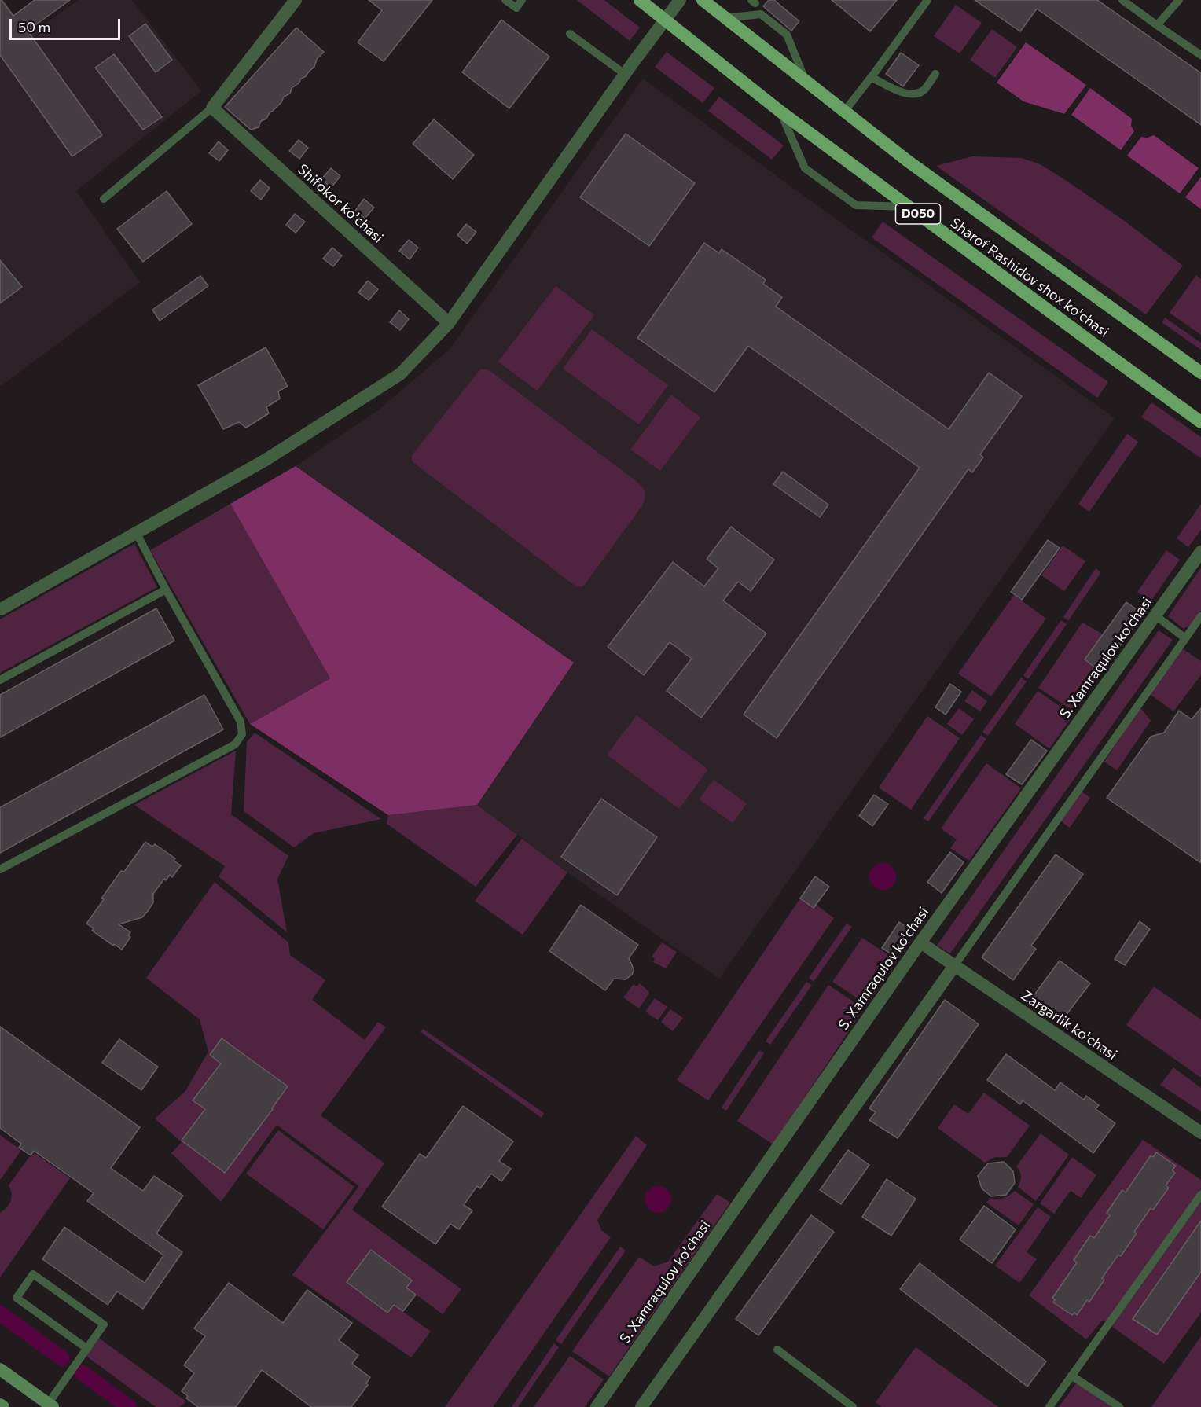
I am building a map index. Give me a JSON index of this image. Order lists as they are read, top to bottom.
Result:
{
  "streets": {
    "main road": ["D050", "Sharof Rashidov shox ko'chasi"],
    "street": ["Shifokor ko'chasi", "S. Xamraqulov ko'chasi", "Zargarlik ko'chasi"]
  },
  "crossings": [
    ["S. Xamraqulov ko'chasi", "Zargarlik ko'chasi"]
  ],
  "scale_bar": "50 m"
}
